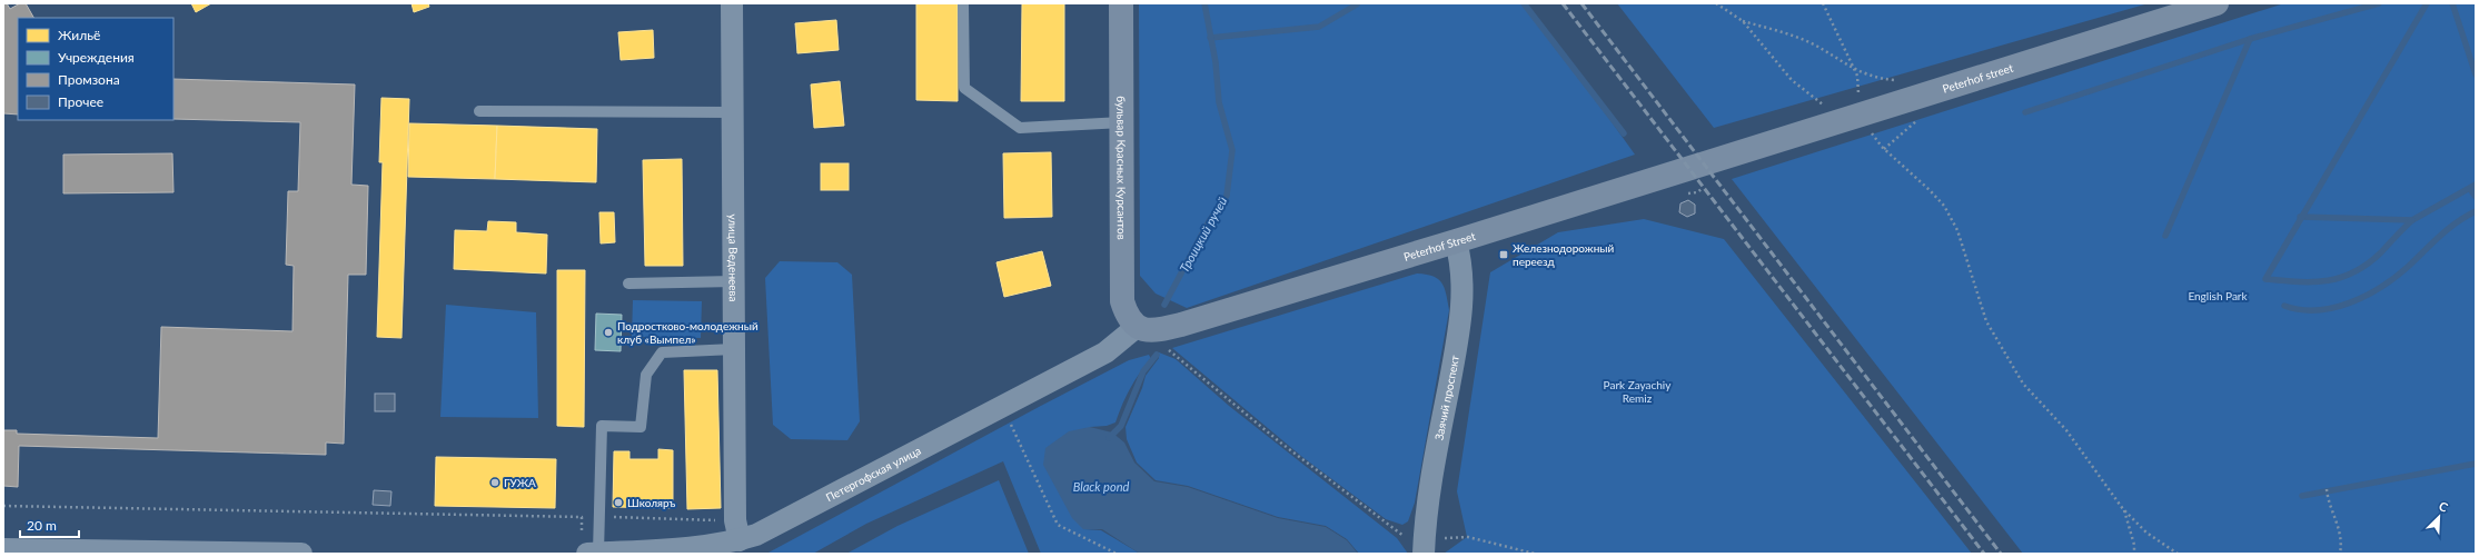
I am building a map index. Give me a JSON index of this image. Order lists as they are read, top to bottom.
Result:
{
  "streets": {
    "main road": ["Peterhof street", "бульвар Красных Курсантов", "Peterhof Street"],
    "street": ["улица Веденеева", "Заячий проспект", "Петергофская улица"]
  },
  "crossings": [
    ["Peterhof street", "Peterhof Street"],
    ["Peterhof street", "Заячий проспект"],
    ["бульвар Красных Курсантов", "Peterhof Street"],
    ["бульвар Красных Курсантов", "Петергофская улица"],
    ["Peterhof Street", "Заячий проспект"],
    ["Peterhof Street", "Петергофская улица"],
    ["улица Веденеева", "Петергофская улица"]
  ],
  "water": ["Троицкий ручей", "Black pond"],
  "parks": ["English Park", "Park Zayachiy Remiz"],
  "places": {
    "transit": ["Железнодорожный переезд"],
    "other": ["Подростково-молодежный клуб «Вымпел»", "ГУЖА", "Школяръ"]
  },
  "legend": [
    "Жильё",
    "Учреждения",
    "Промзона",
    "Прочее"
  ],
  "scale_bar": "20 m",
  "north": "top right"
}
